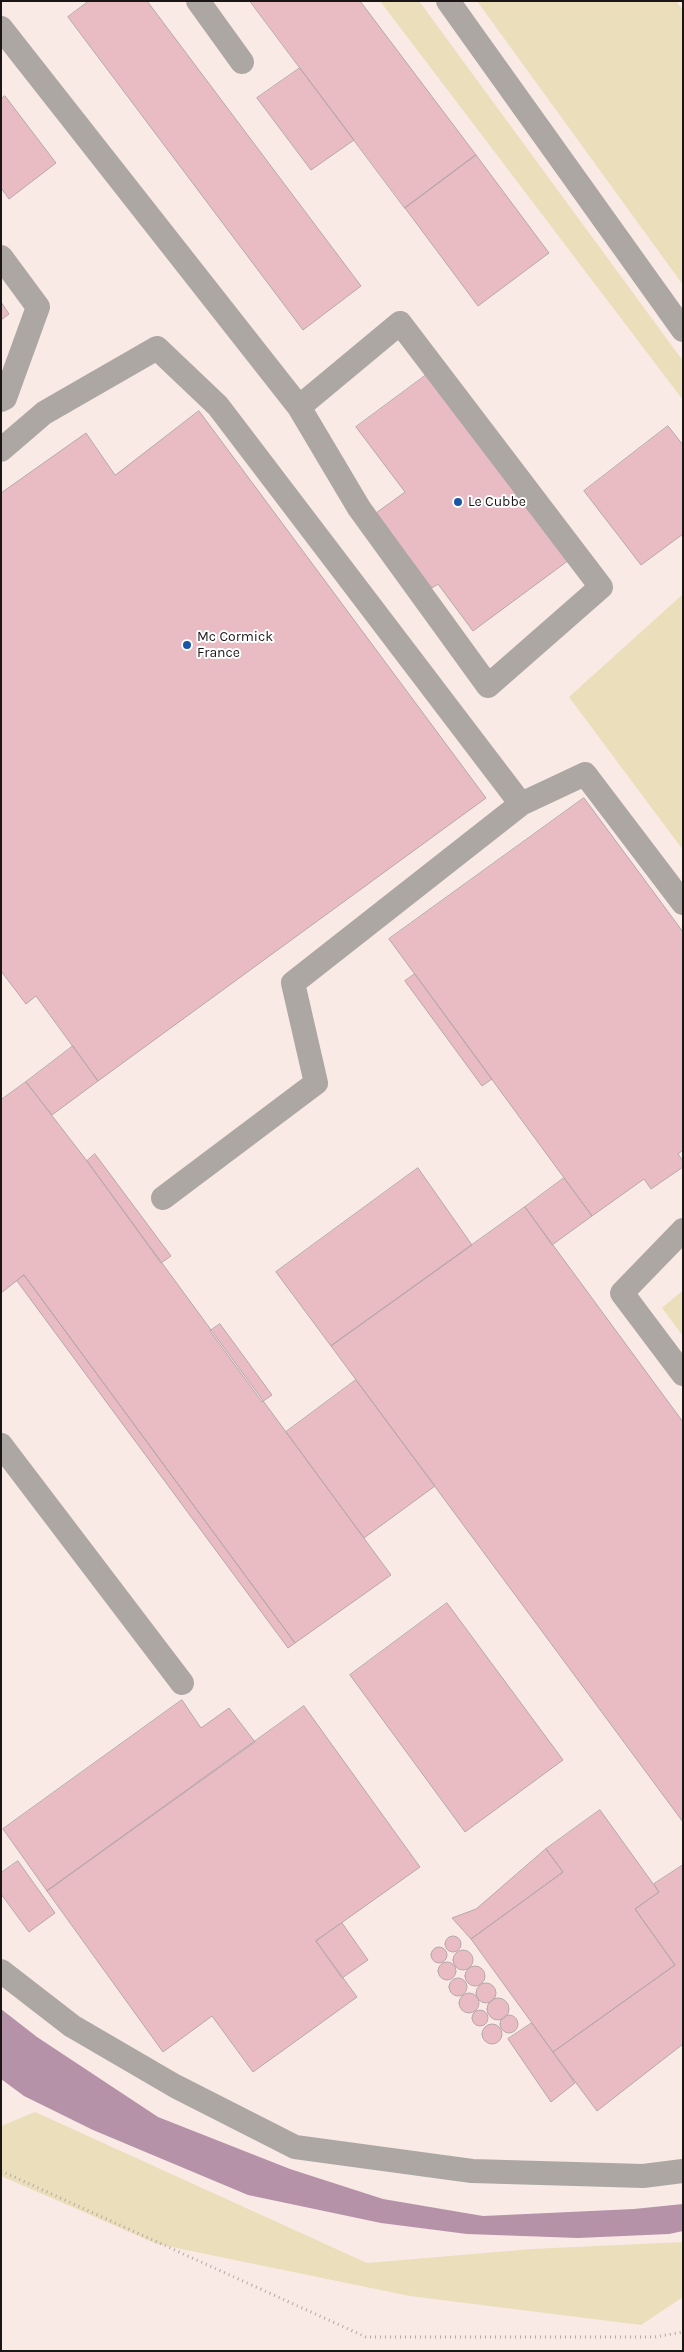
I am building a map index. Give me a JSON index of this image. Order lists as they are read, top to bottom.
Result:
{
  "places": ["Le Cubbe", "Mc Cormick France"]
}
